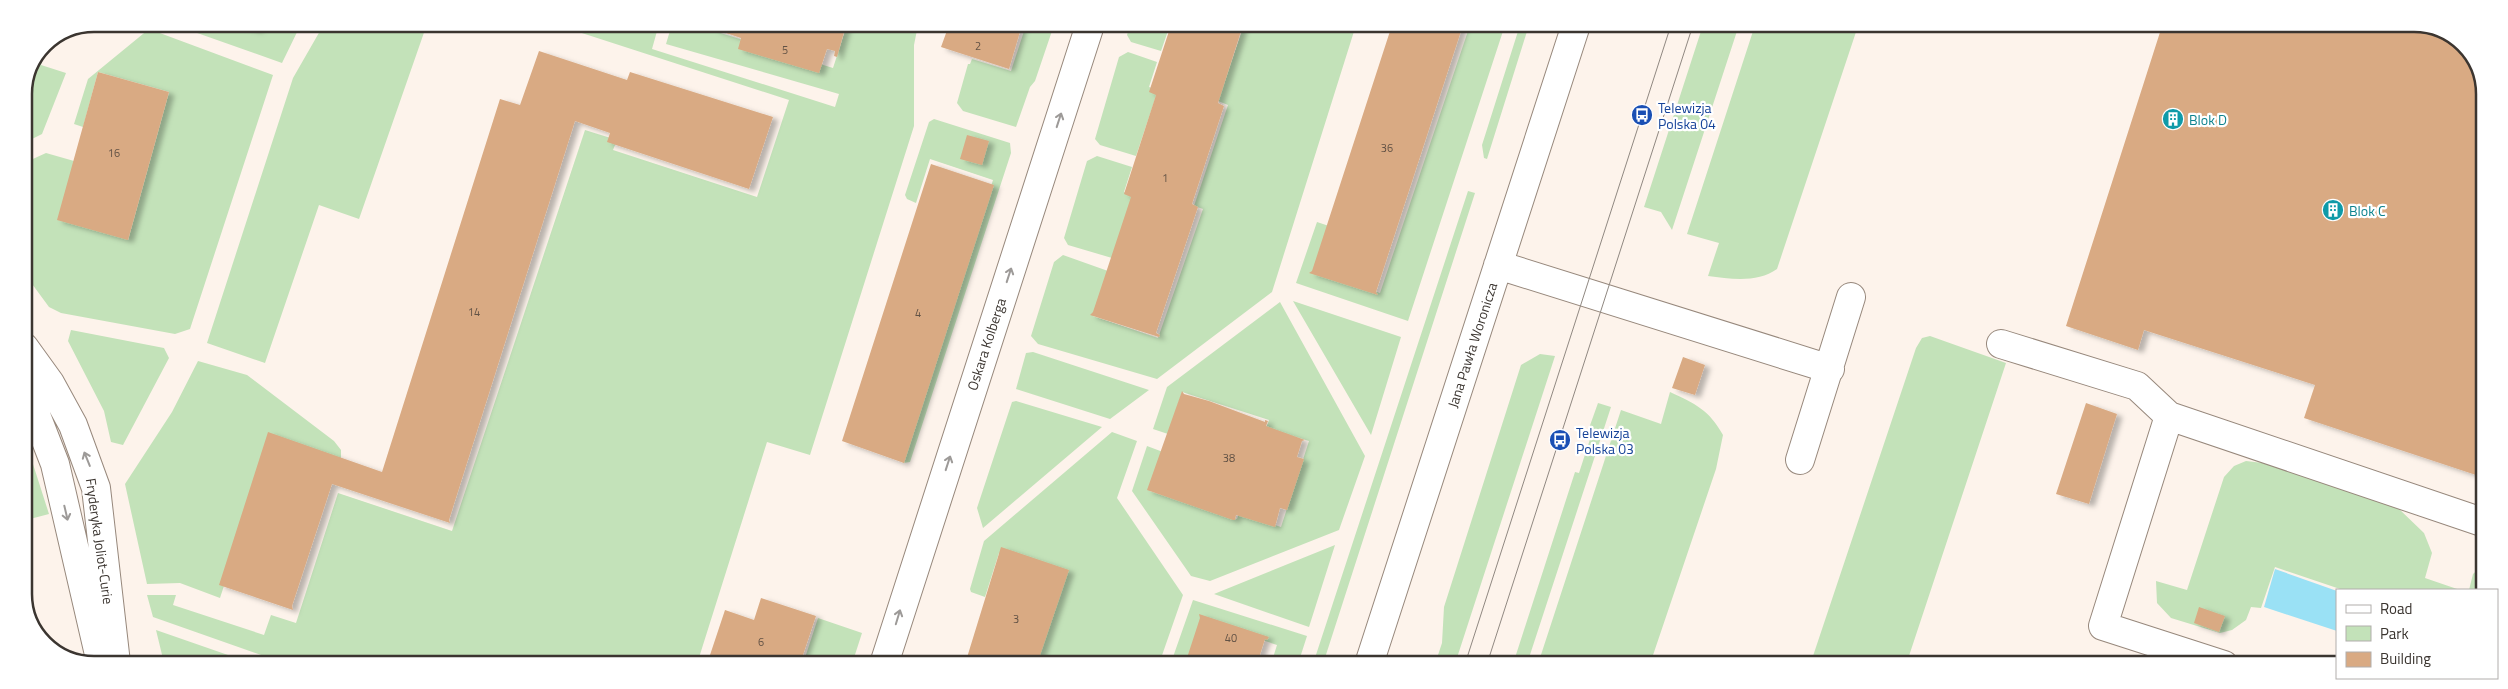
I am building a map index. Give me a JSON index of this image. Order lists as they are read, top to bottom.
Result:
{
  "streets": {
    "street": ["Oskara Kolberga", "Jana Pawła Woronicza", "Fryderyka Joliot-Curie"]
  },
  "one_way": ["Oskara Kolberga"],
  "places": {
    "bus stop": ["Telewizja Polska 04", "Telewizja Polska 03"],
    "building": ["Blok D", "Blok C"]
  },
  "house_numbers": [
    "2",
    "5",
    "36",
    "16",
    "1",
    "14",
    "4",
    "38",
    "3",
    "40",
    "6"
  ],
  "legend": ["Road", "Park", "Building"]
}
